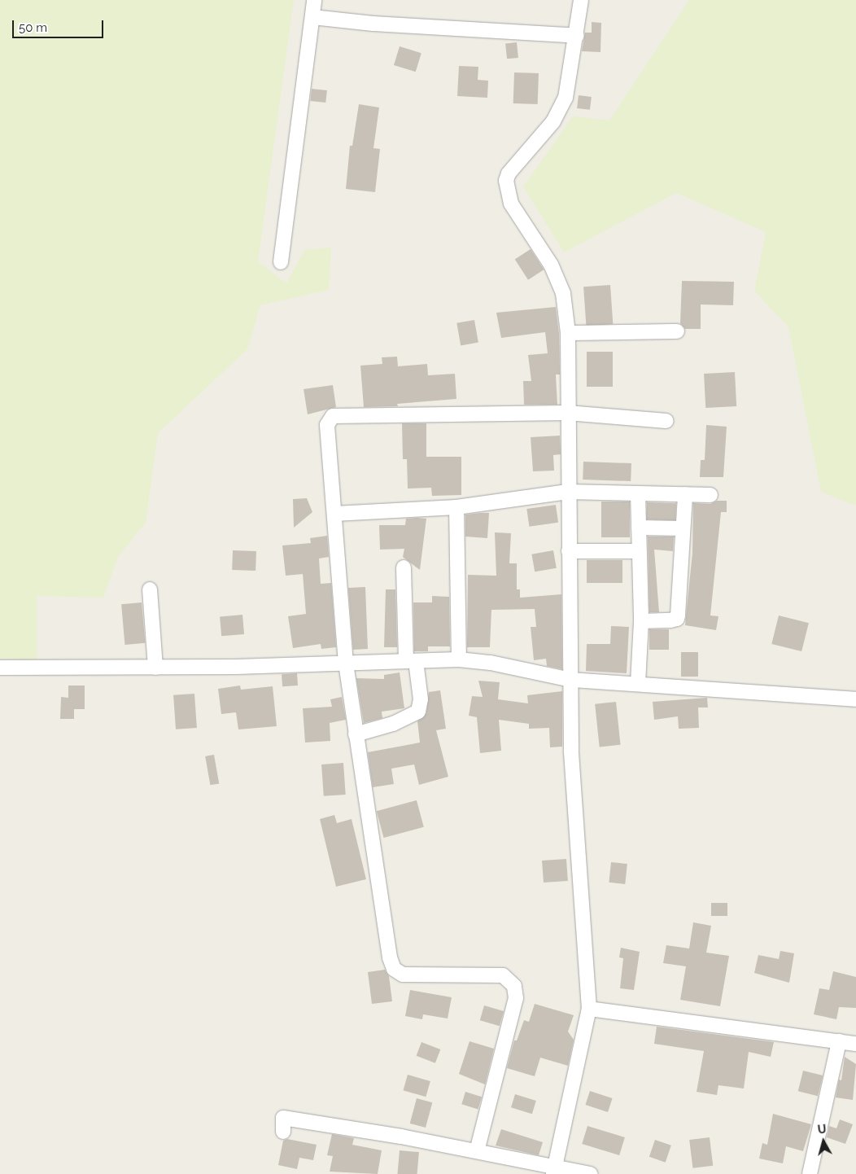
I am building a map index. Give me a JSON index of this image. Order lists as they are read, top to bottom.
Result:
{
  "scale_bar": "50 m",
  "north": "top"
}
